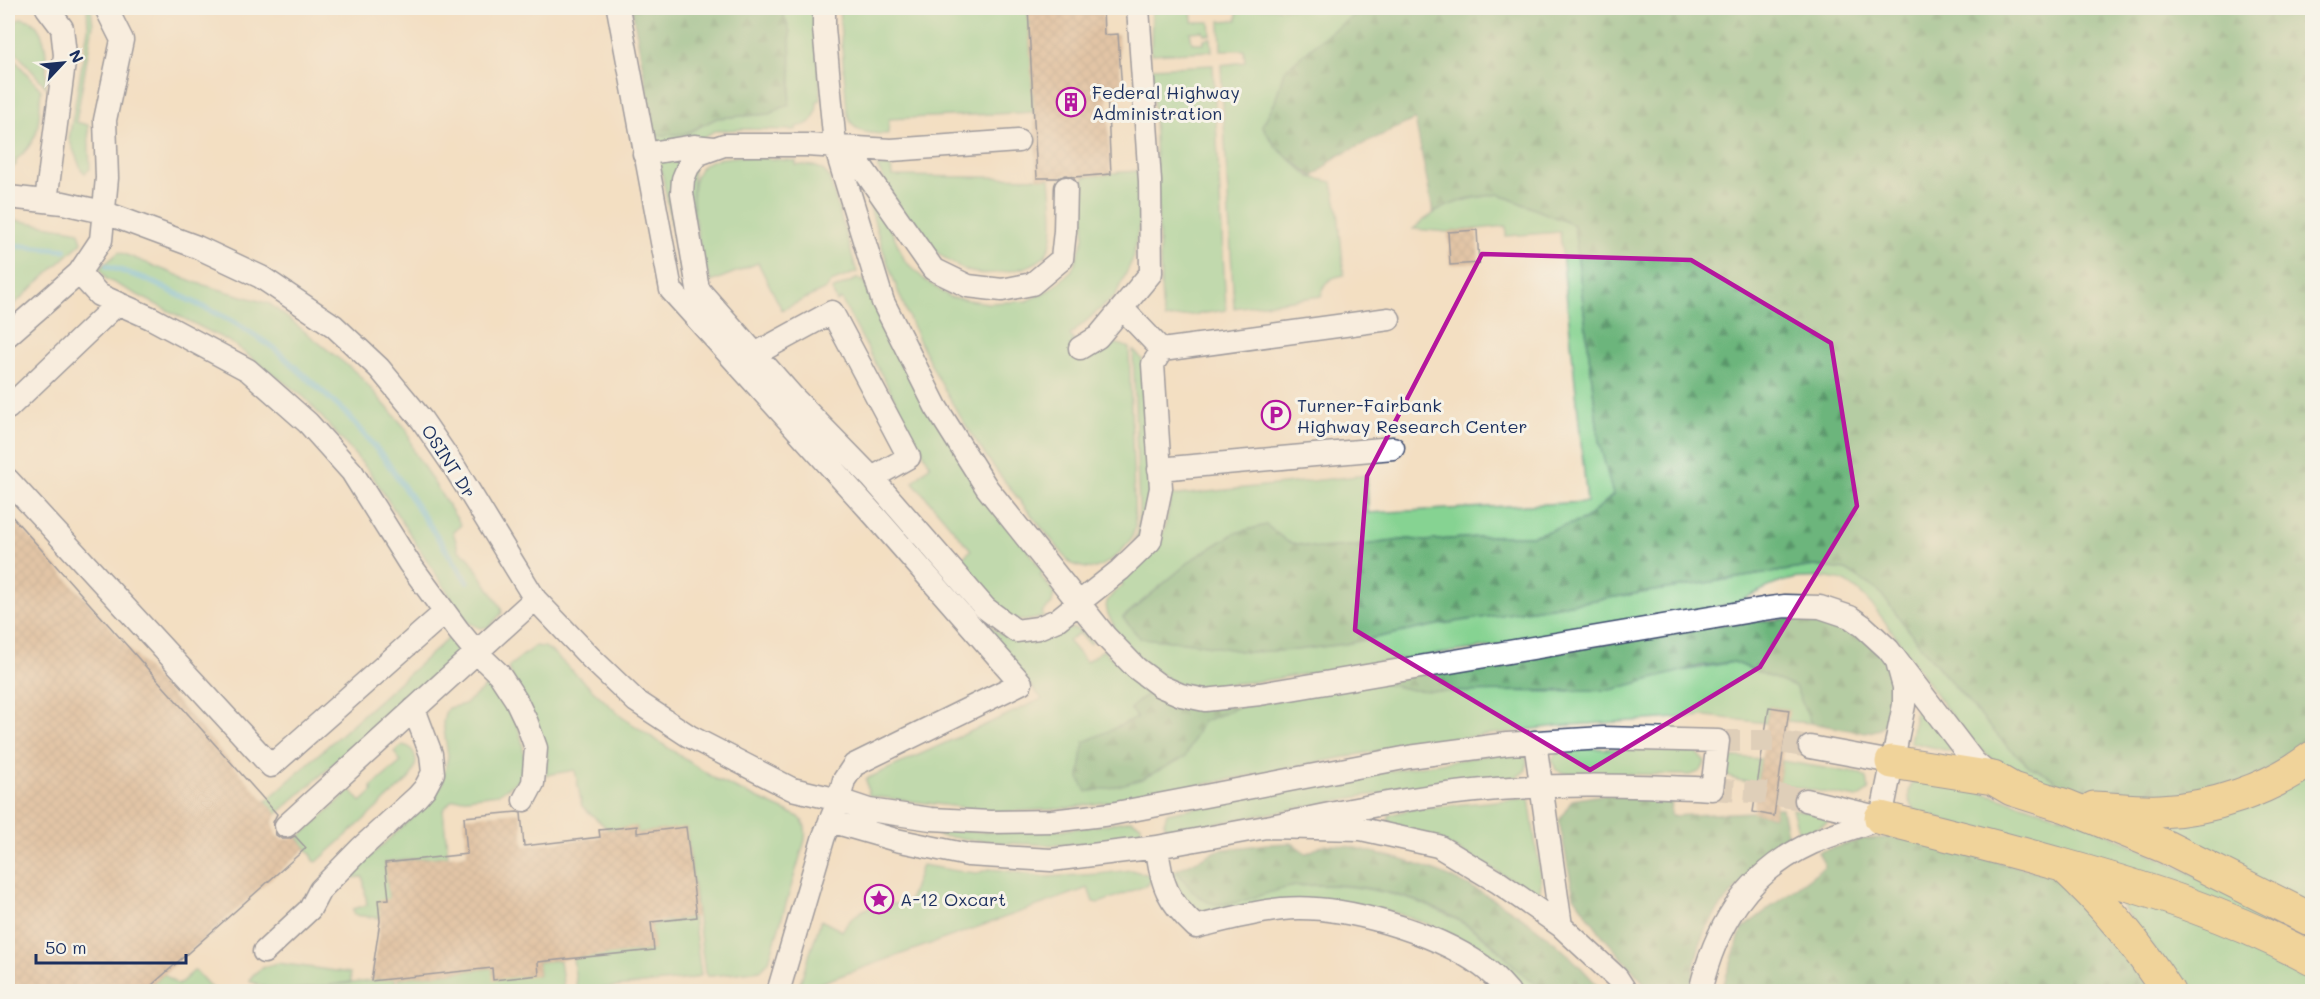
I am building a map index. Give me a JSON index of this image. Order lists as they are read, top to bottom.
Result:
{
  "streets": {
    "street": ["OSINT Dr"]
  },
  "places": {
    "building": ["Federal Highway Administration"],
    "parking": ["Turner-Fairbank Highway Research Center"],
    "place": ["A-12 Oxcart"]
  },
  "scale_bar": "50 m",
  "north": "top right"
}
